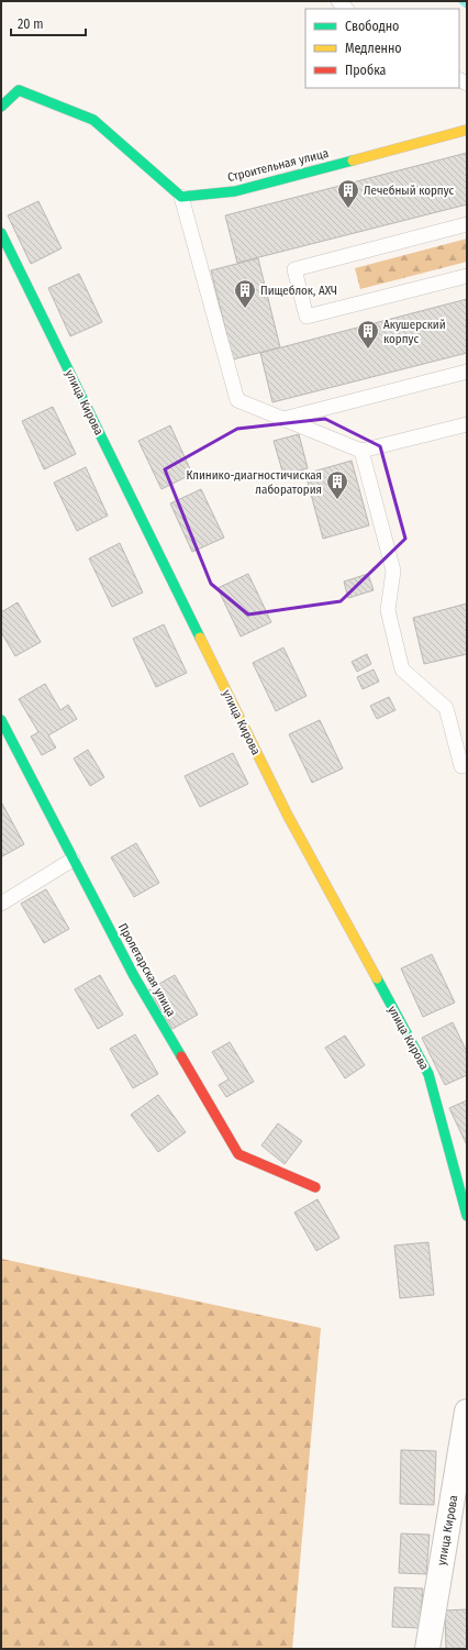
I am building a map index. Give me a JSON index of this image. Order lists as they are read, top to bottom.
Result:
{
  "streets": {
    "street": ["Строительная улица", "улица Кирова", "Пролетарская улица"]
  },
  "places": {
    "building": [
      "Лечебный корпус",
      "Пищеблок, АХЧ",
      "Акушерский корпус",
      "Клинико-диагностичиская лаборатория"
    ]
  },
  "legend": ["Свободно", "Медленно", "Пробка"],
  "scale_bar": "20 m"
}
